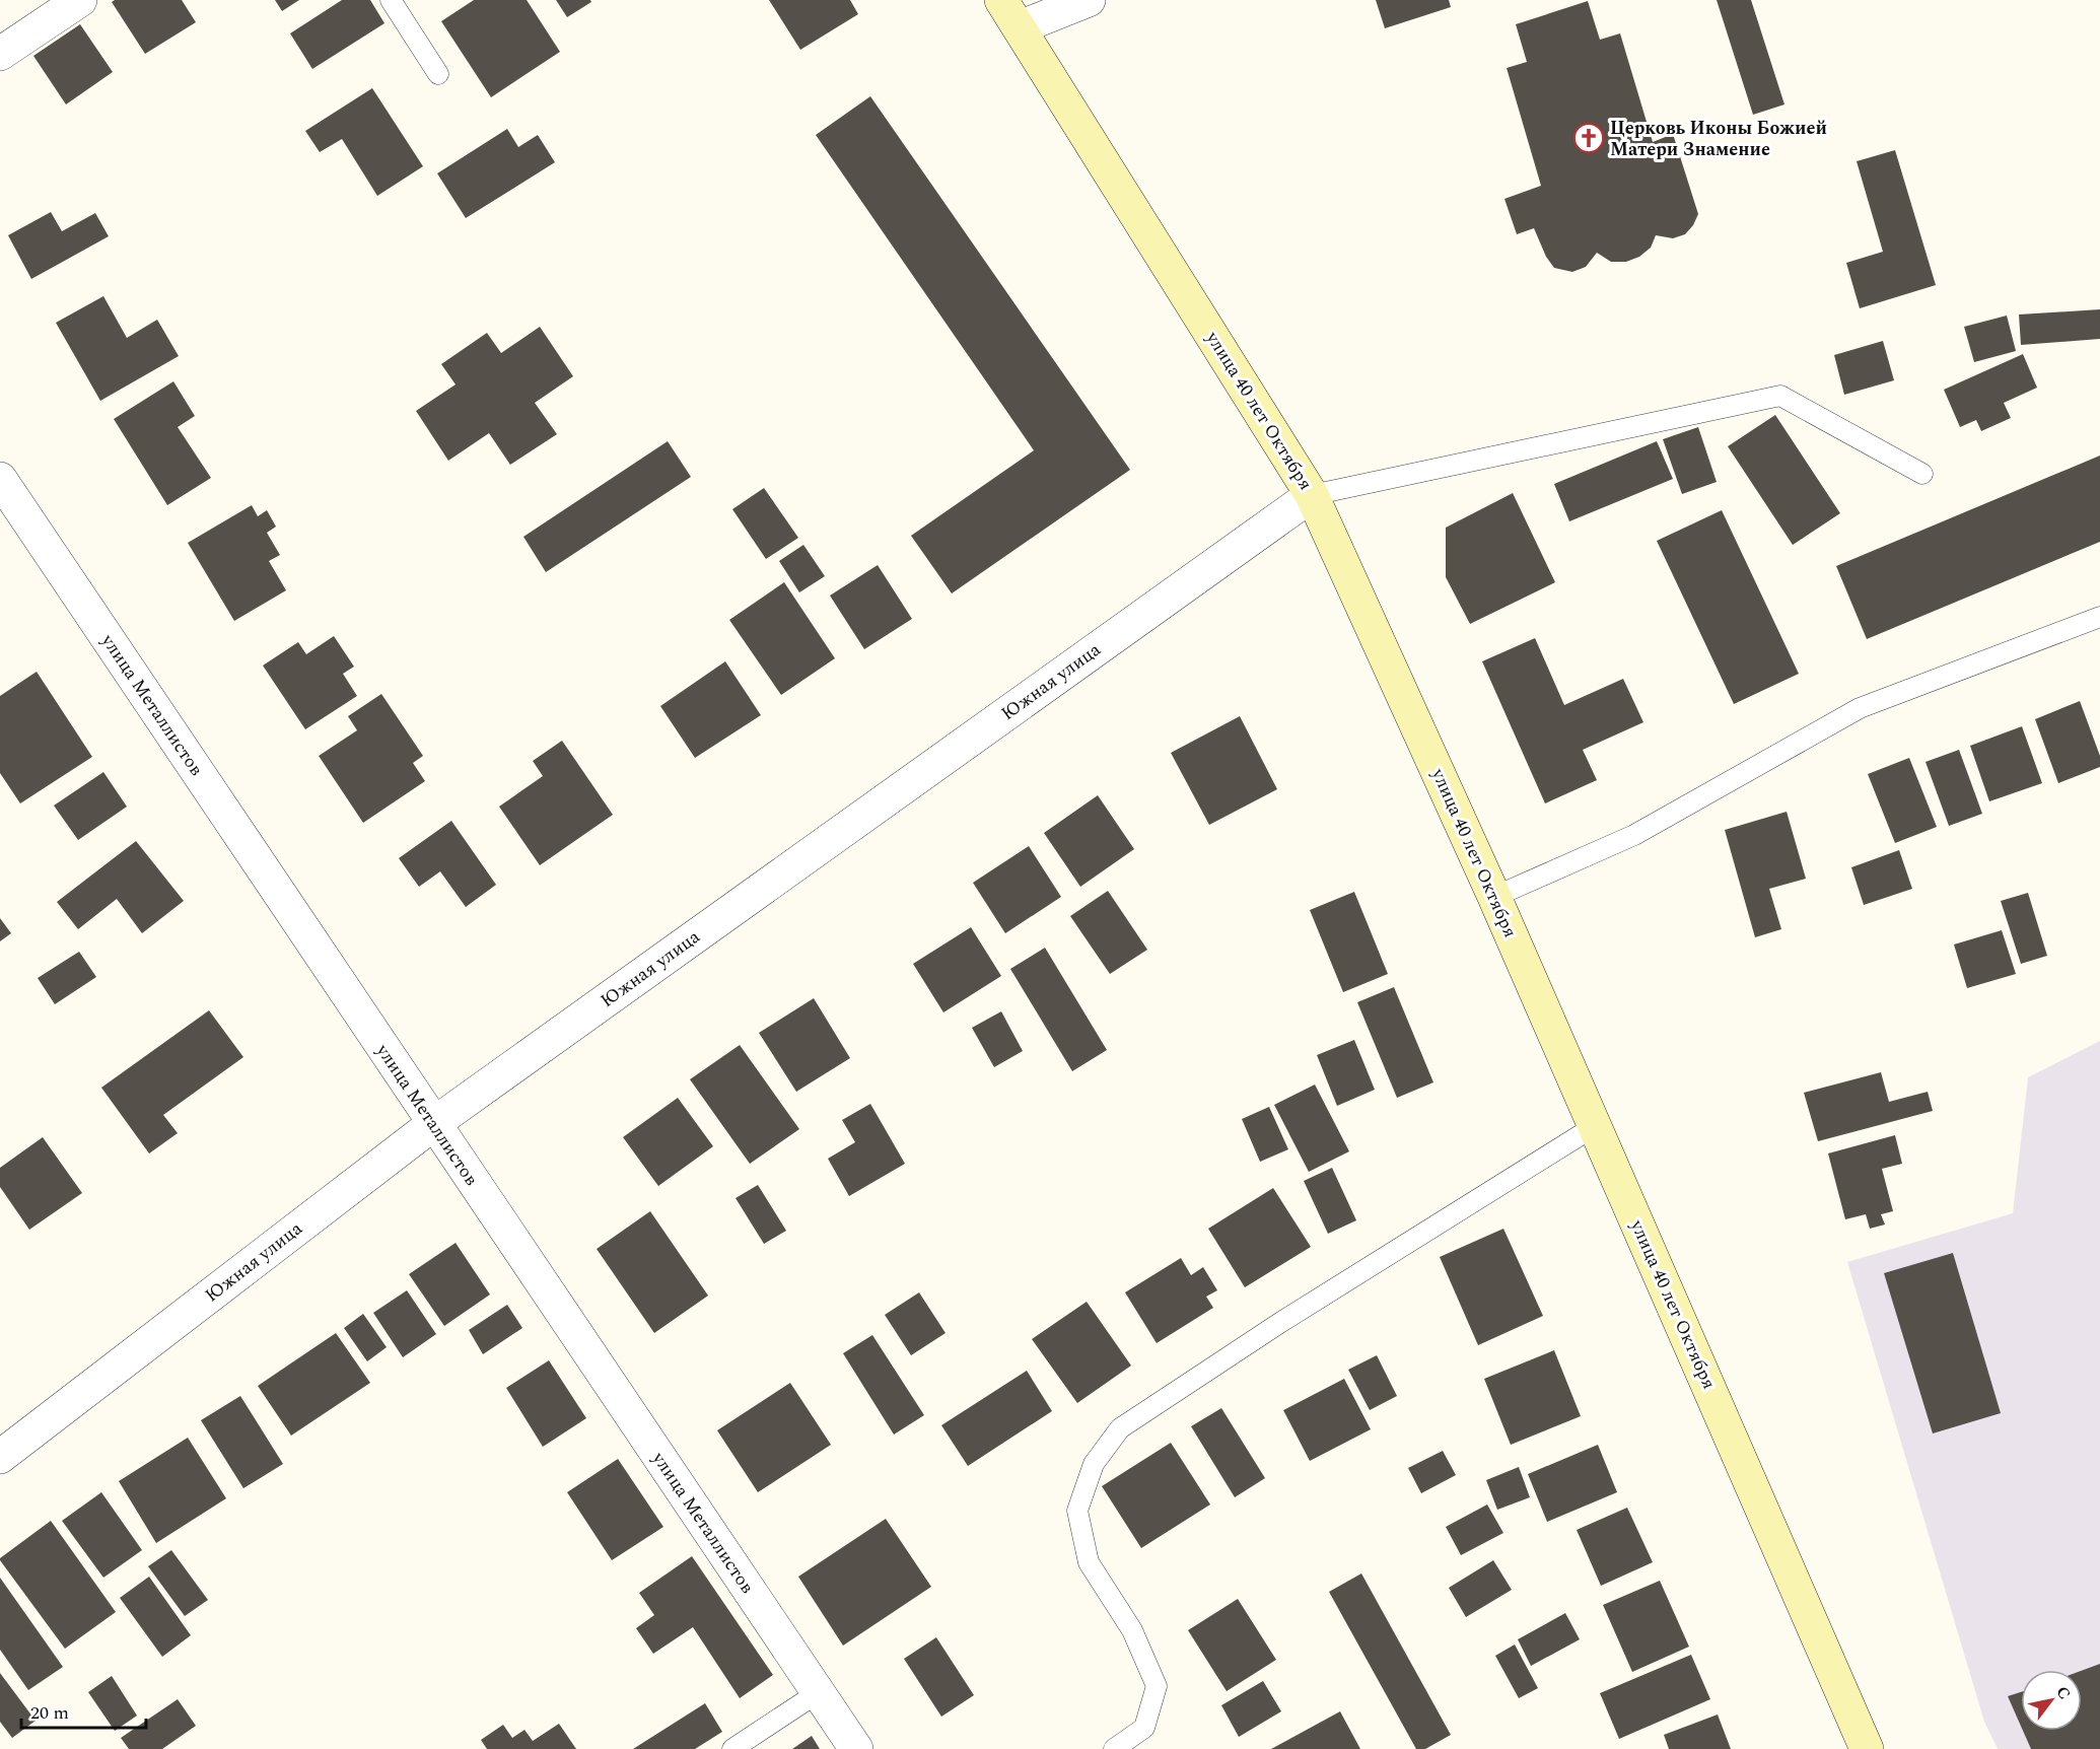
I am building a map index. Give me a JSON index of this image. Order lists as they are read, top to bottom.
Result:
{
  "streets": {
    "street": ["улица 40 лет Октября", "Южная улица", "улица Металлистов"]
  },
  "crossings": [
    ["улица 40 лет Октября", "Южная улица"],
    ["Южная улица", "улица Металлистов"]
  ],
  "places": {
    "church": ["Церковь Иконы Божией Матери Знамение"]
  },
  "scale_bar": "20 m",
  "north": "top right"
}
